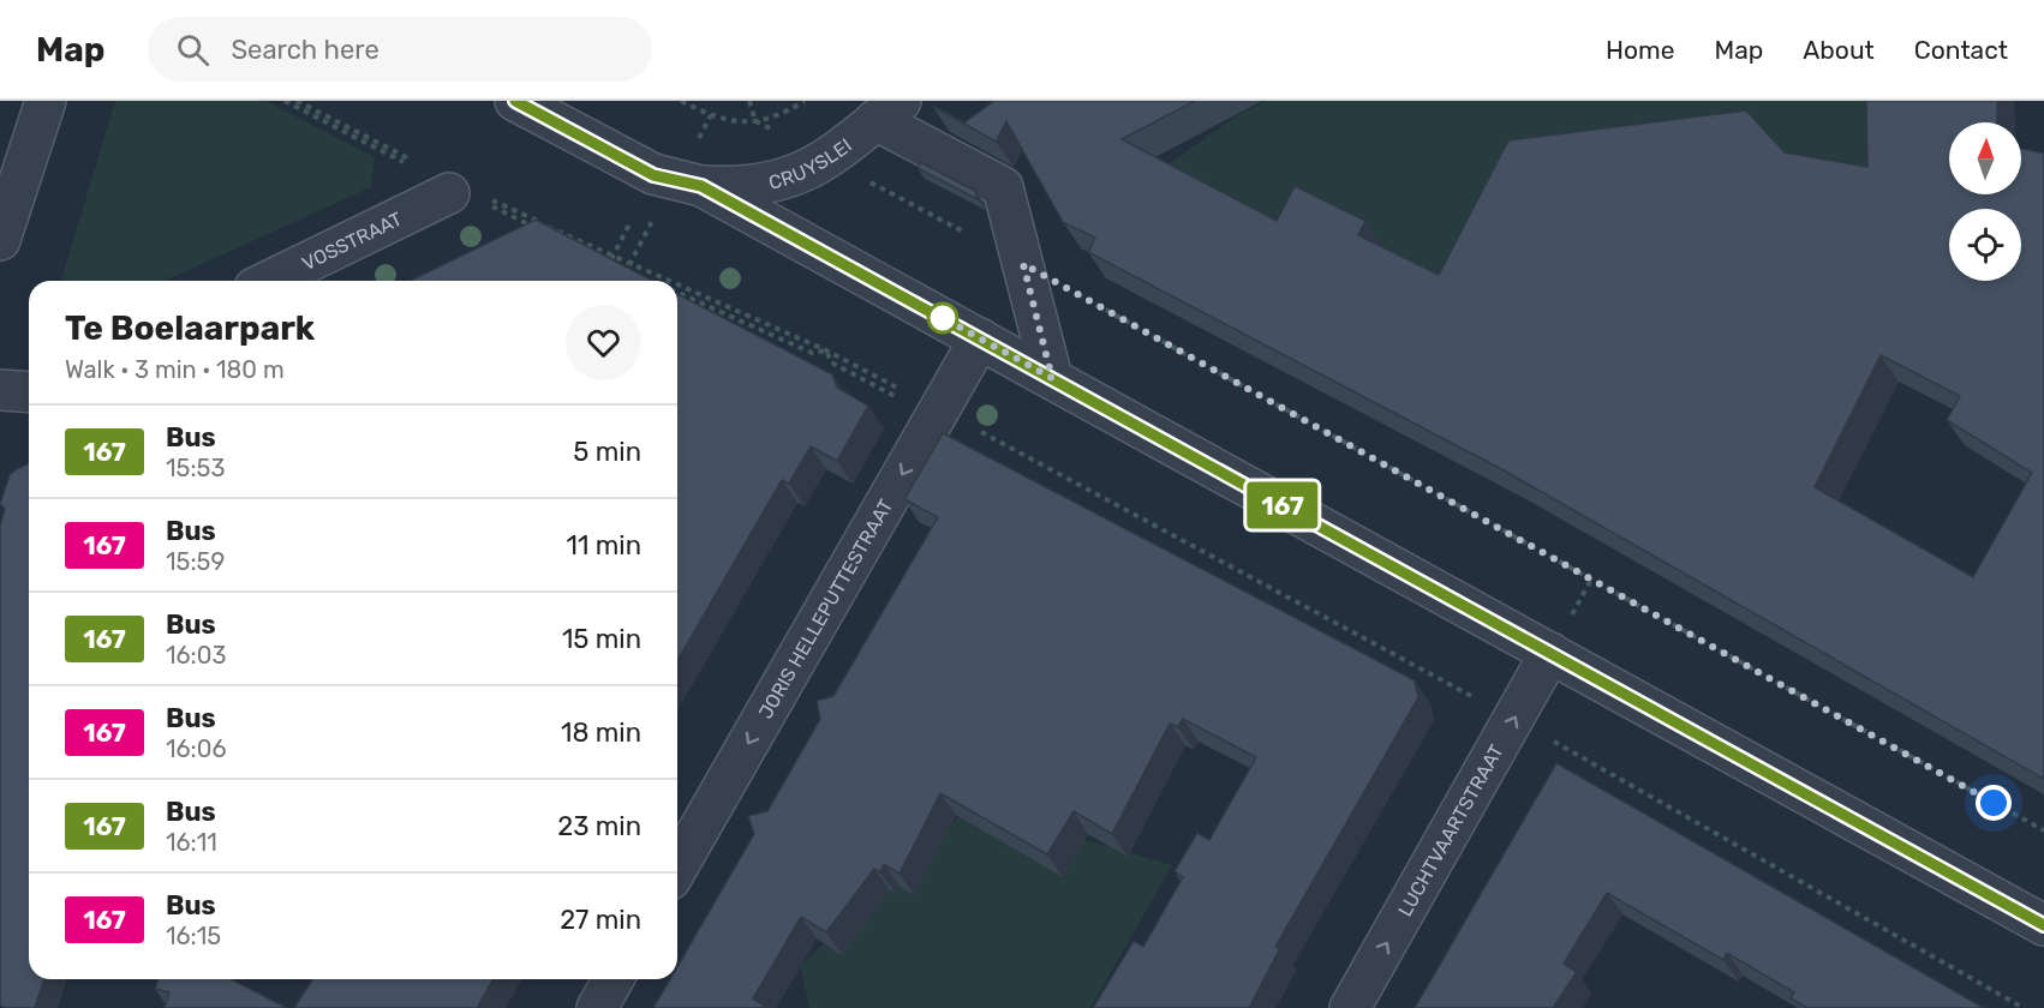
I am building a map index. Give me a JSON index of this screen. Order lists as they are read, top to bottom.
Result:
{
  "streets": {
    "street": [
      "CRUYSLEI",
      "VOSSTRAAT",
      "JORIS HELLEPUTTESTRAAT",
      "LUCHTVAARTSTRAAT"
    ]
  },
  "one_way": ["JORIS HELLEPUTTESTRAAT", "LUCHTVAARTSTRAAT"],
  "lines": ["bus line 167"],
  "north": "top",
  "page": {
    "header": "Map",
    "search": "Search here",
    "nav": [
      "Home",
      "Map",
      "About",
      "Contact"
    ],
    "on_map": "167",
    "heading": ["Te Boelaarpark", "Walk · 3 min · 180 m"],
    "list": [
      {
        "mark": "167",
        "name": "Bus",
        "note": "15:53",
        "value": "5 min"
      },
      {
        "mark": "167",
        "name": "Bus",
        "note": "15:59",
        "value": "11 min"
      },
      {
        "mark": "167",
        "name": "Bus",
        "note": "16:03",
        "value": "15 min"
      },
      {
        "mark": "167",
        "name": "Bus",
        "note": "16:06",
        "value": "18 min"
      },
      {
        "mark": "167",
        "name": "Bus",
        "note": "16:11",
        "value": "23 min"
      },
      {
        "mark": "167",
        "name": "Bus",
        "note": "16:15",
        "value": "27 min"
      }
    ]
  }
}
